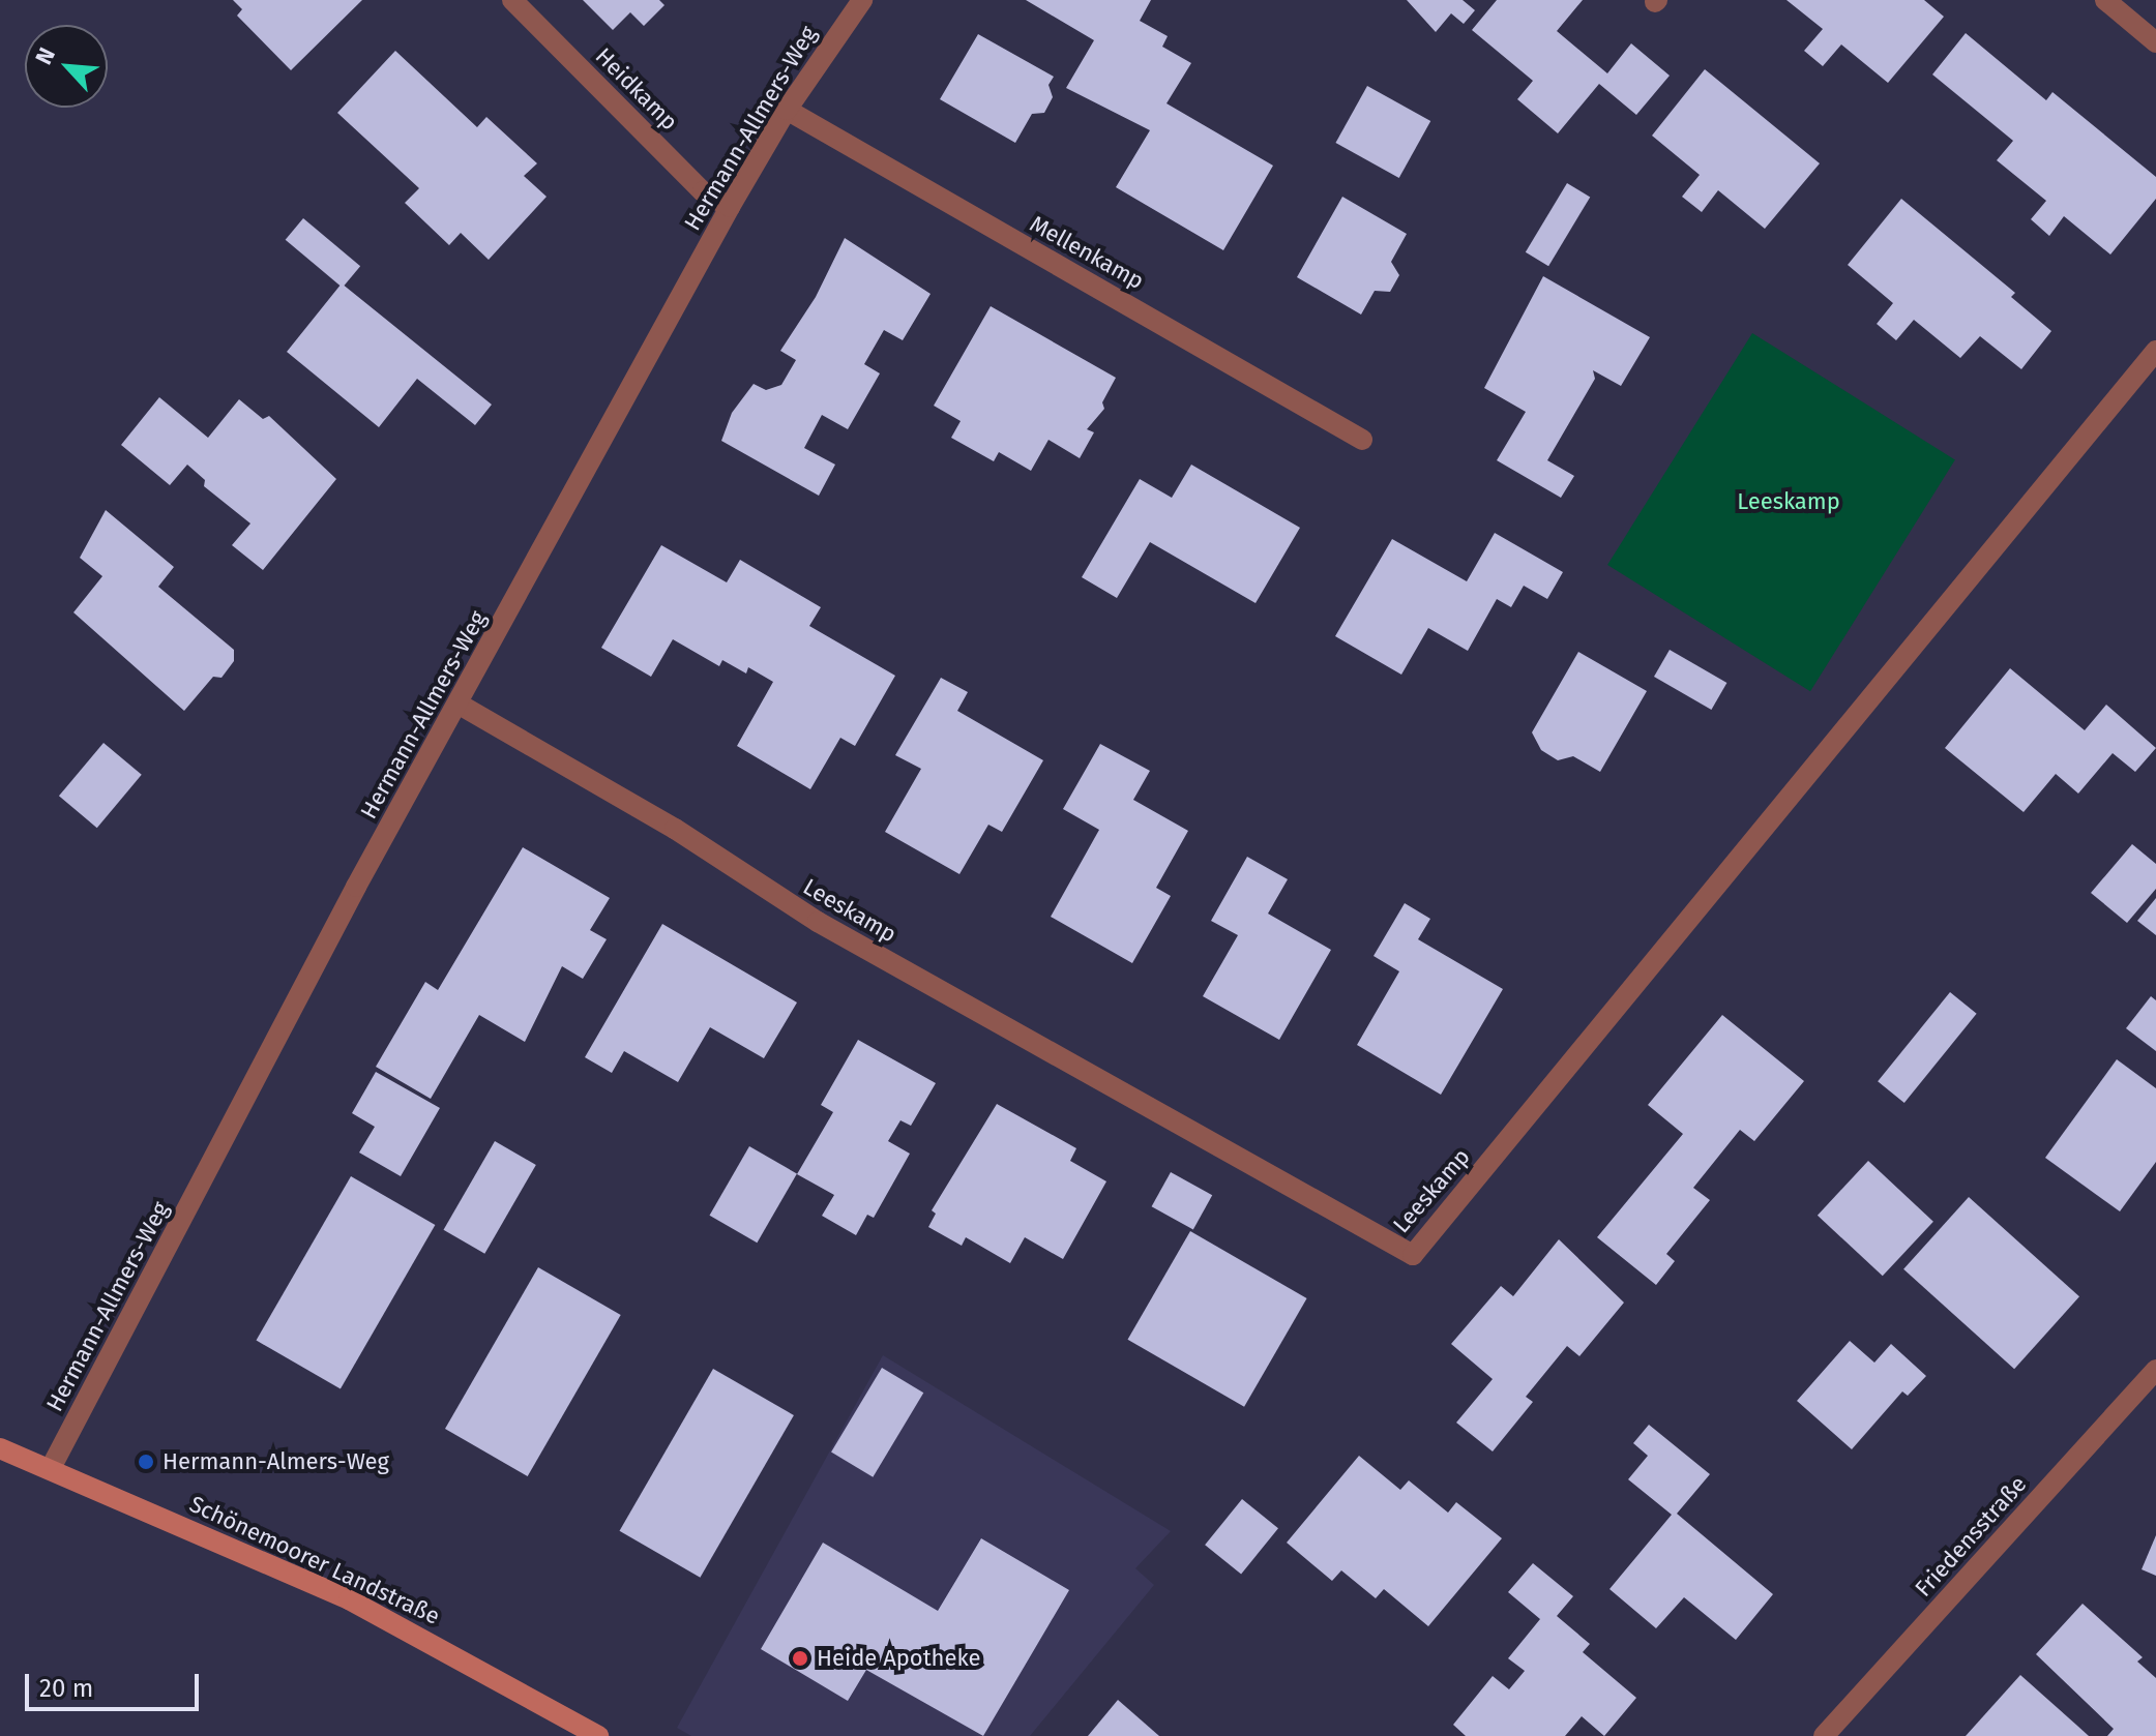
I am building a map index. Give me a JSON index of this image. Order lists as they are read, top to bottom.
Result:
{
  "streets": {
    "street": [
      "Heidkamp",
      "Hermann-Allmers-Weg",
      "Mellenkamp",
      "Leeskamp",
      "Friedensstraße",
      "Schönemoorer Landstraße"
    ]
  },
  "crossings": [
    ["Heidkamp", "Hermann-Allmers-Weg"],
    ["Hermann-Allmers-Weg", "Mellenkamp"],
    ["Hermann-Allmers-Weg", "Leeskamp"],
    ["Hermann-Allmers-Weg", "Schönemoorer Landstraße"]
  ],
  "parks": ["Leeskamp"],
  "places": ["Hermann-Almers-Weg", "Heide Apotheke"],
  "scale_bar": "20 m",
  "north": "top left"
}
